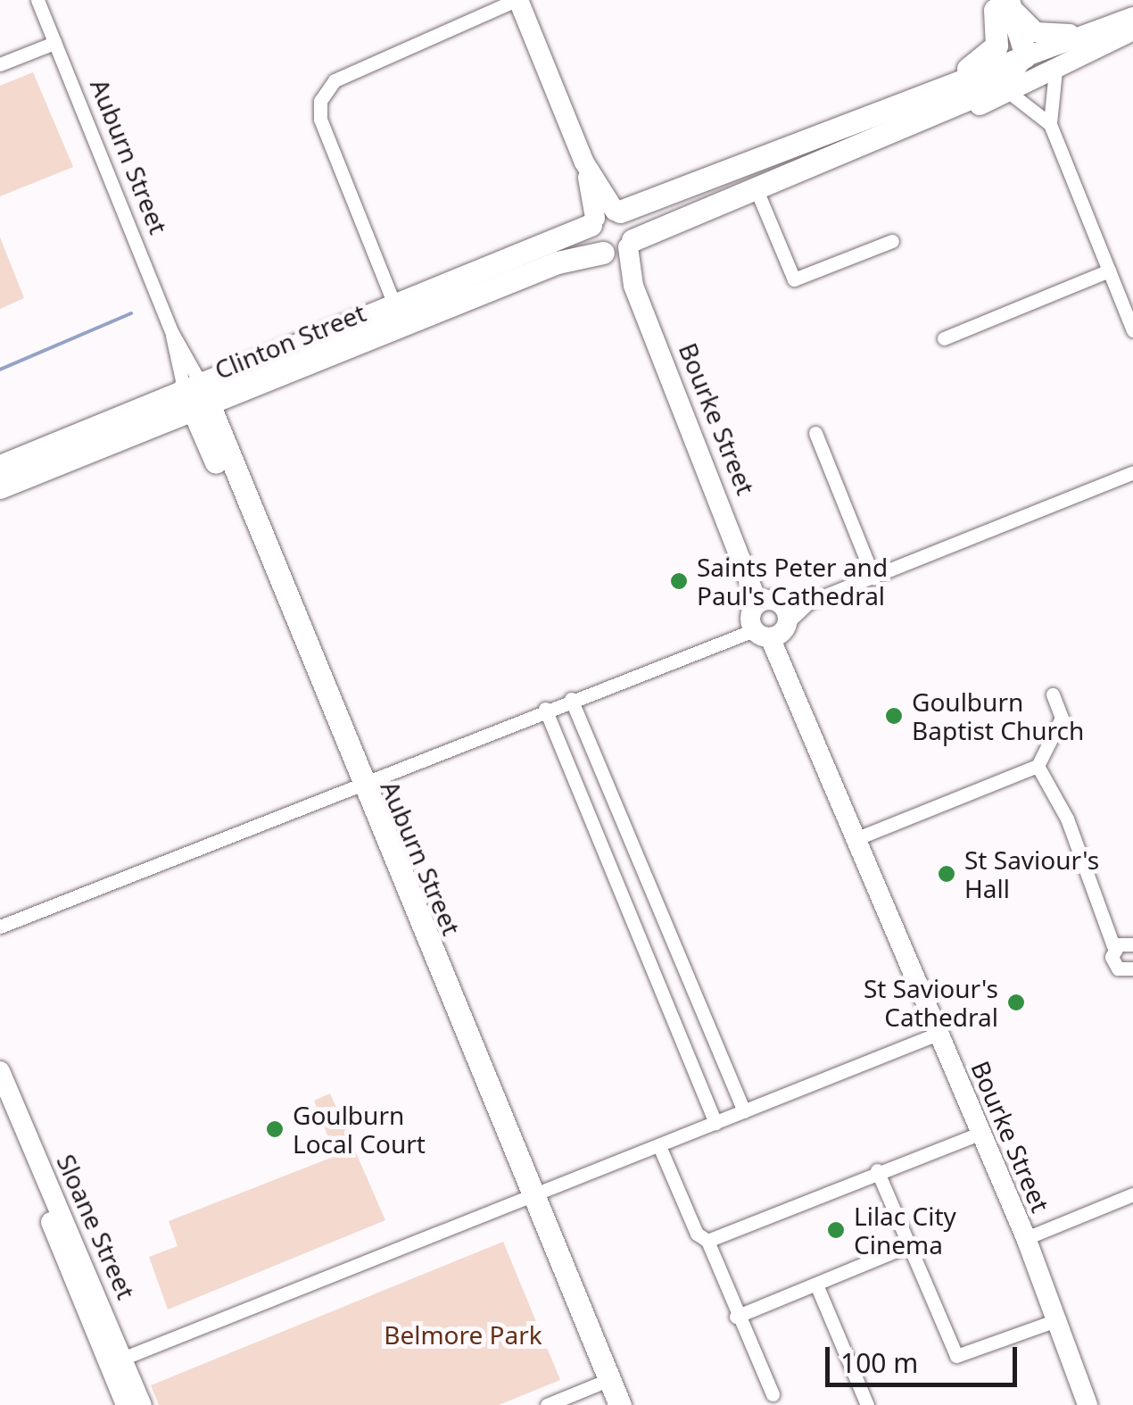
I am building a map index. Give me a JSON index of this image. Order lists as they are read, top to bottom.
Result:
{
  "streets": {
    "main road": ["Auburn Street", "Clinton Street"],
    "street": ["Bourke Street", "Sloane Street"]
  },
  "crossings": [
    ["Auburn Street", "Clinton Street"],
    ["Clinton Street", "Bourke Street"]
  ],
  "parks": ["Belmore Park"],
  "places": [
    "Saints Peter and Paul's Cathedral",
    "Goulburn Baptist Church",
    "St Saviour's Hall",
    "St Saviour's Cathedral",
    "Goulburn Local Court",
    "Lilac City Cinema"
  ],
  "scale_bar": "100 m"
}
